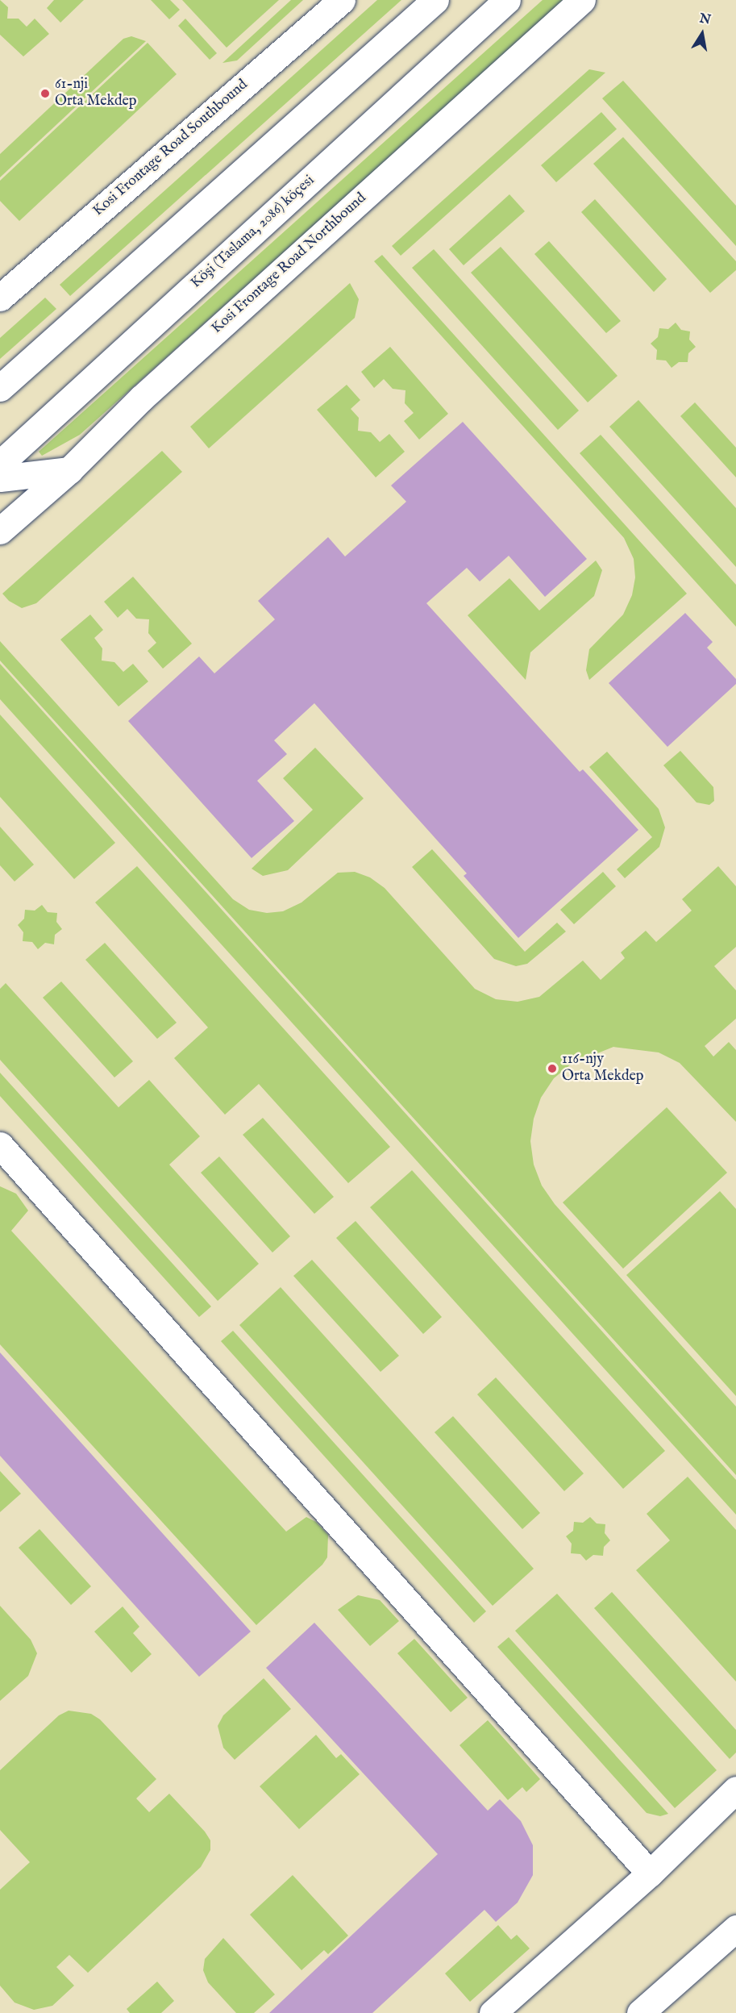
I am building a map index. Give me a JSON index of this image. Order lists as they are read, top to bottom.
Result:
{
  "streets": {
    "street": ["Kosi Frontage Road Southbound", "Köşi (Taslama, 2086) köçesi", "Kosi Frontage Road Northbound"]
  },
  "places": ["61-nji Orta Mekdep", "116-njy Orta Mekdep"],
  "north": "top"
}
